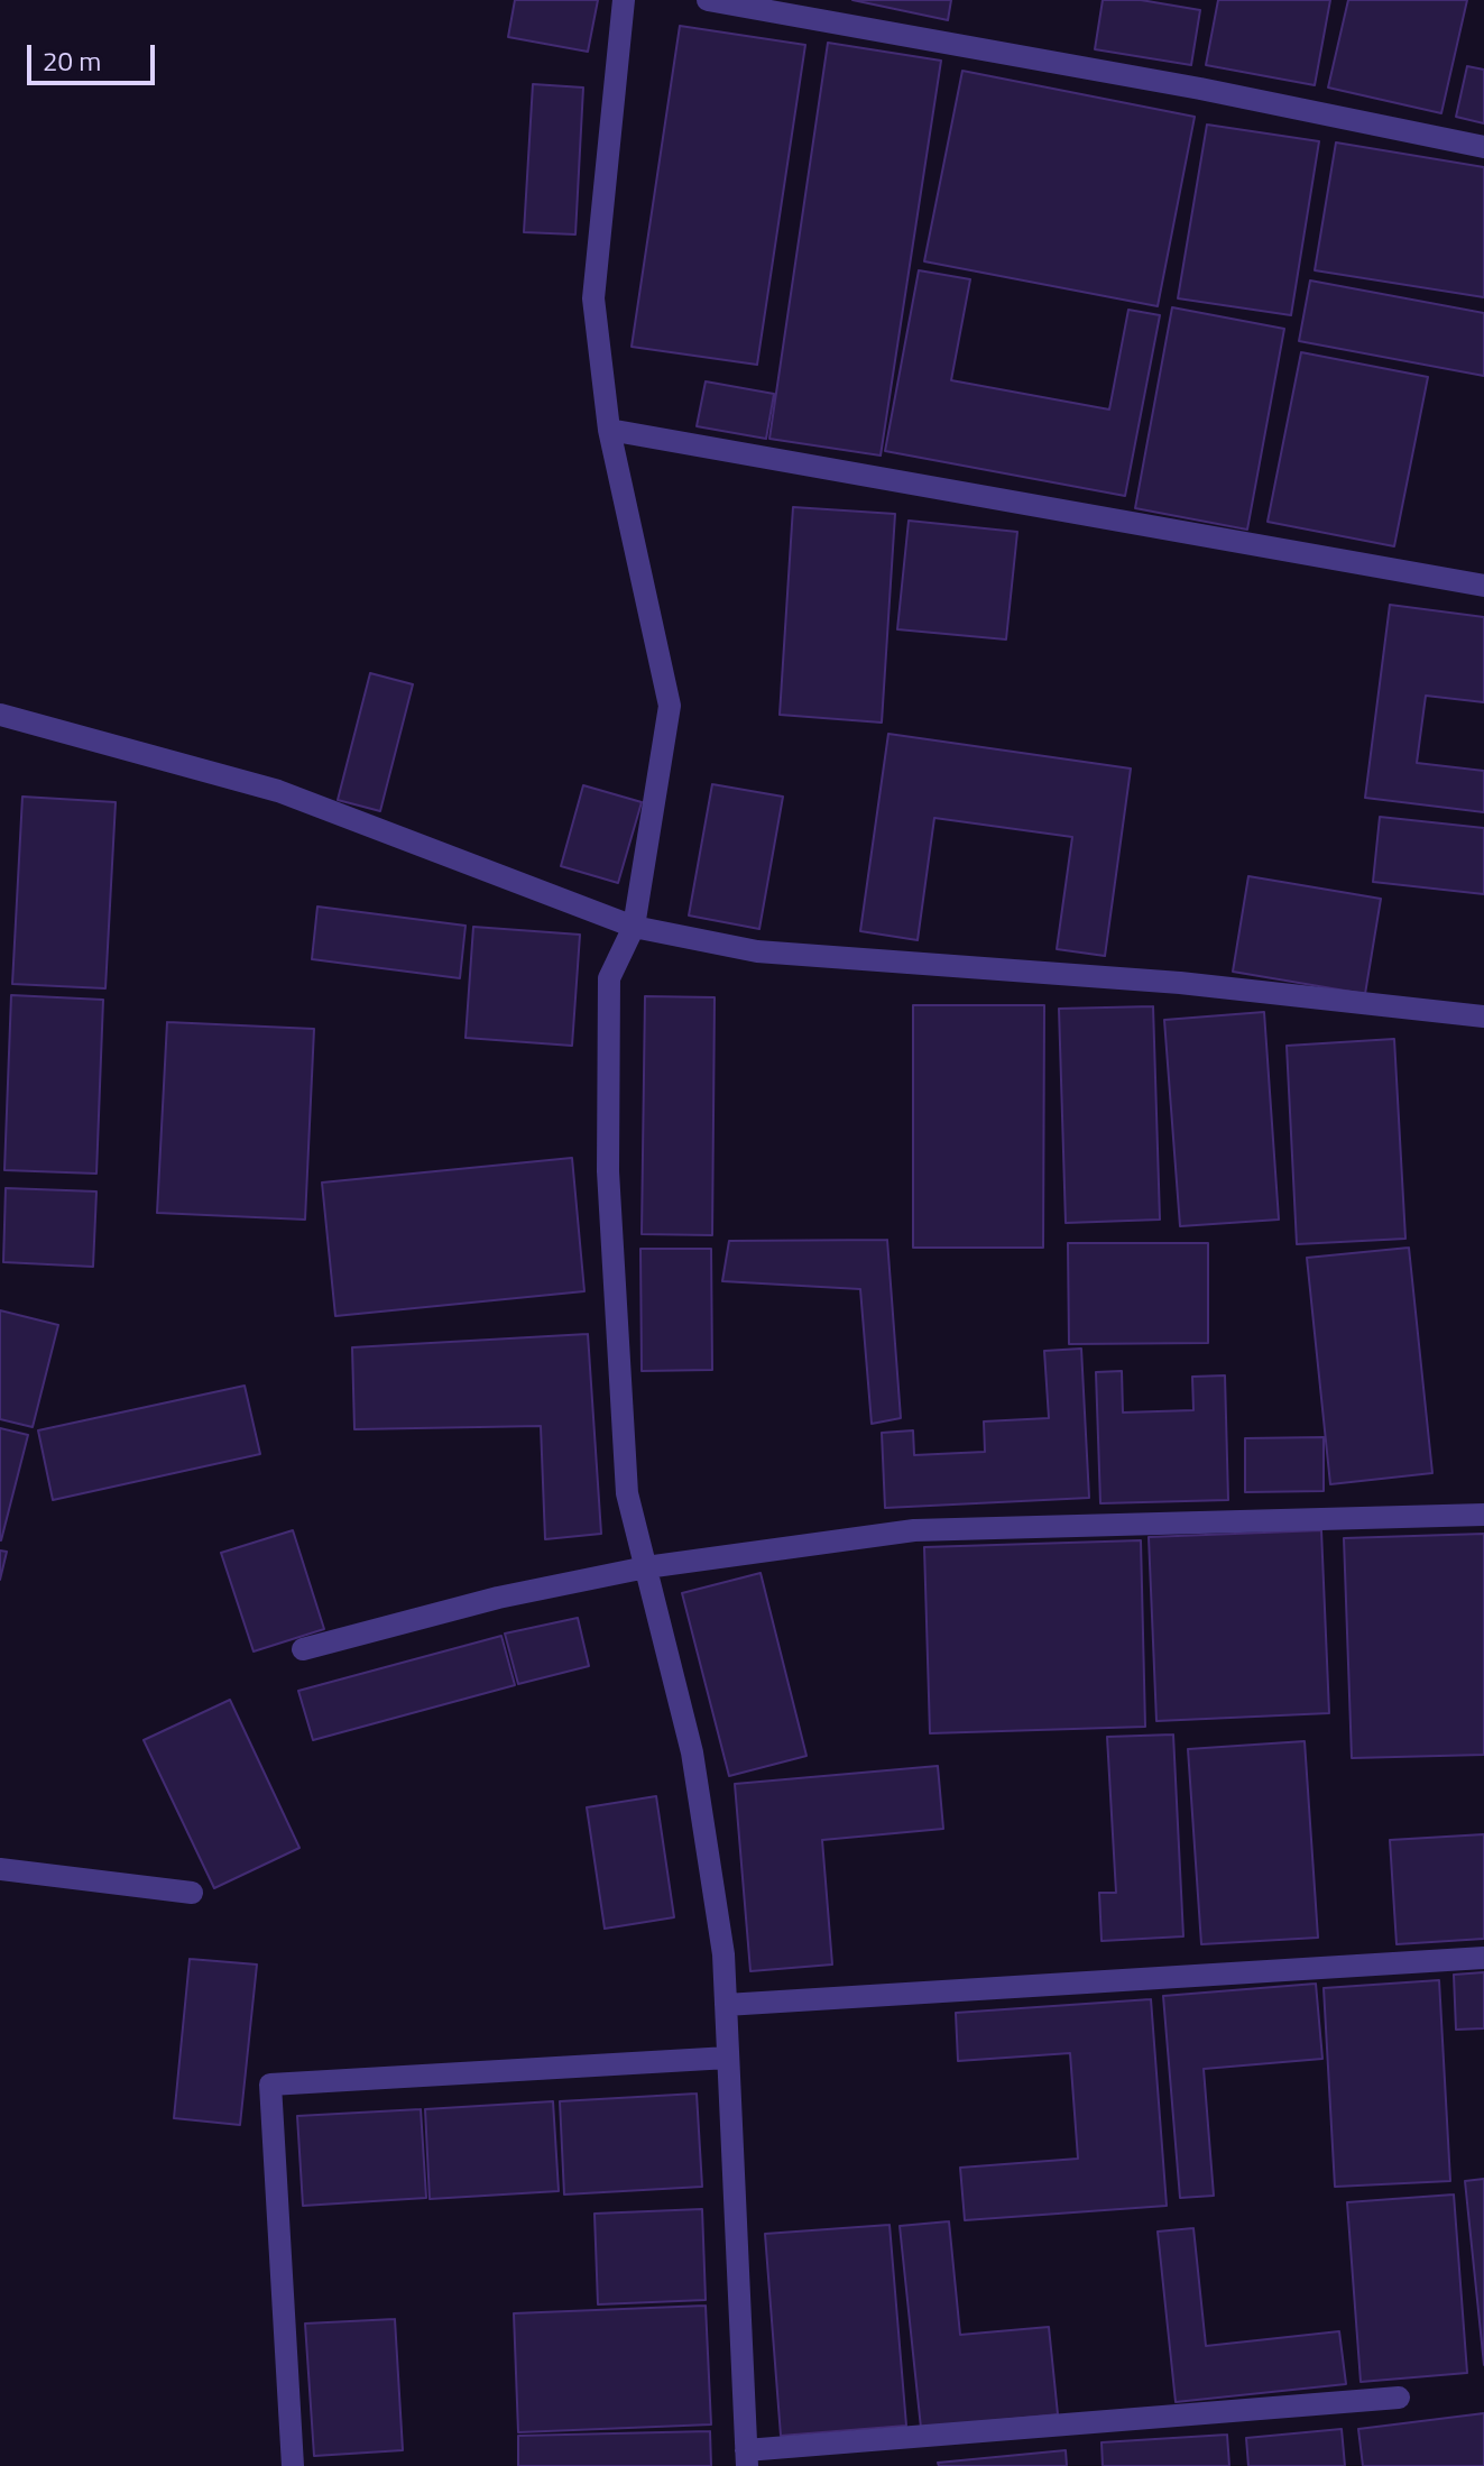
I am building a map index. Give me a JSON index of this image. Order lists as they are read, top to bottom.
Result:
{
  "scale_bar": "20 m"
}
